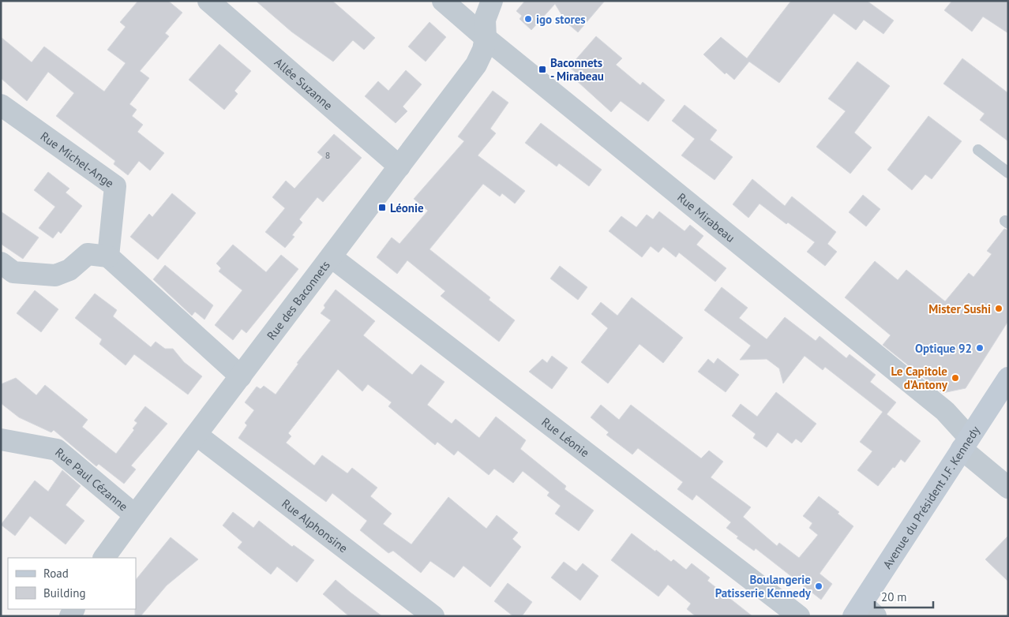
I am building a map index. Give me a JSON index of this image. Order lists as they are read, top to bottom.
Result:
{
  "streets": {
    "street": [
      "Allée Suzanne",
      "Rue Michel-Ange",
      "Rue Mirabeau",
      "Rue des Baconnets",
      "Rue Léonie",
      "Rue Paul Cézanne",
      "Avenue du Président J.F. Kennedy",
      "Rue Alphonsine"
    ]
  },
  "crossings": [
    ["Allée Suzanne", "Rue des Baconnets"],
    ["Rue Mirabeau", "Rue des Baconnets"],
    ["Rue Mirabeau", "Avenue du Président J.F. Kennedy"],
    ["Rue des Baconnets", "Rue Léonie"],
    ["Rue des Baconnets", "Rue Paul Cézanne"],
    ["Rue des Baconnets", "Rue Alphonsine"]
  ],
  "places": {
    "other": [
      "igo stores",
      "Mister Sushi",
      "Optique 92",
      "Le Capitole d’Antony",
      "Boulangerie Patisserie Kennedy"
    ],
    "transit": ["Baconnets - Mirabeau", "Léonie"]
  },
  "house_numbers": ["8"],
  "legend": ["Road", "Building"],
  "scale_bar": "20 m"
}
